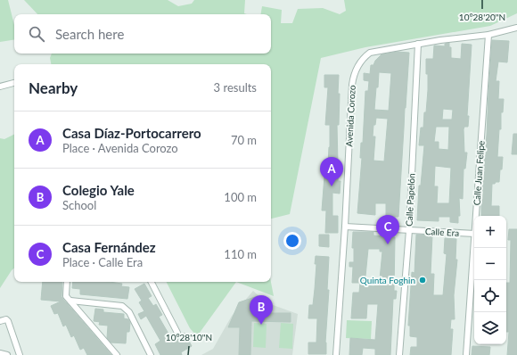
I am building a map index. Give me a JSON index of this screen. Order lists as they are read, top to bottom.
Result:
{
  "streets": {
    "street": [
      "Avenida Corozo",
      "Calle Juan Felipe",
      "Calle Papelón",
      "Calle Era"
    ]
  },
  "crossings": [
    ["Avenida Corozo", "Calle Juan Felipe"],
    ["Avenida Corozo", "Calle Papelón"],
    ["Avenida Corozo", "Calle Era"],
    ["Calle Papelón", "Calle Era"]
  ],
  "places": ["Quinta Foghin"],
  "page": {
    "search": "Search here",
    "heading": ["Nearby", "3 results"],
    "list": [
      {
        "mark": "A",
        "name": "Casa Díaz-Portocarrero",
        "note": "Place · Avenida Corozo",
        "value": "70 m"
      },
      {
        "mark": "B",
        "name": "Colegio Yale",
        "note": "School",
        "value": "100 m"
      },
      {
        "mark": "C",
        "name": "Casa Fernández",
        "note": "Place · Calle Era",
        "value": "110 m"
      }
    ],
    "pins": ["A", "C", "B"],
    "map_buttons": ["+", "−"]
  },
  "coordinates": ["10°28'20\"N", "10°28'10\"N"]
}
